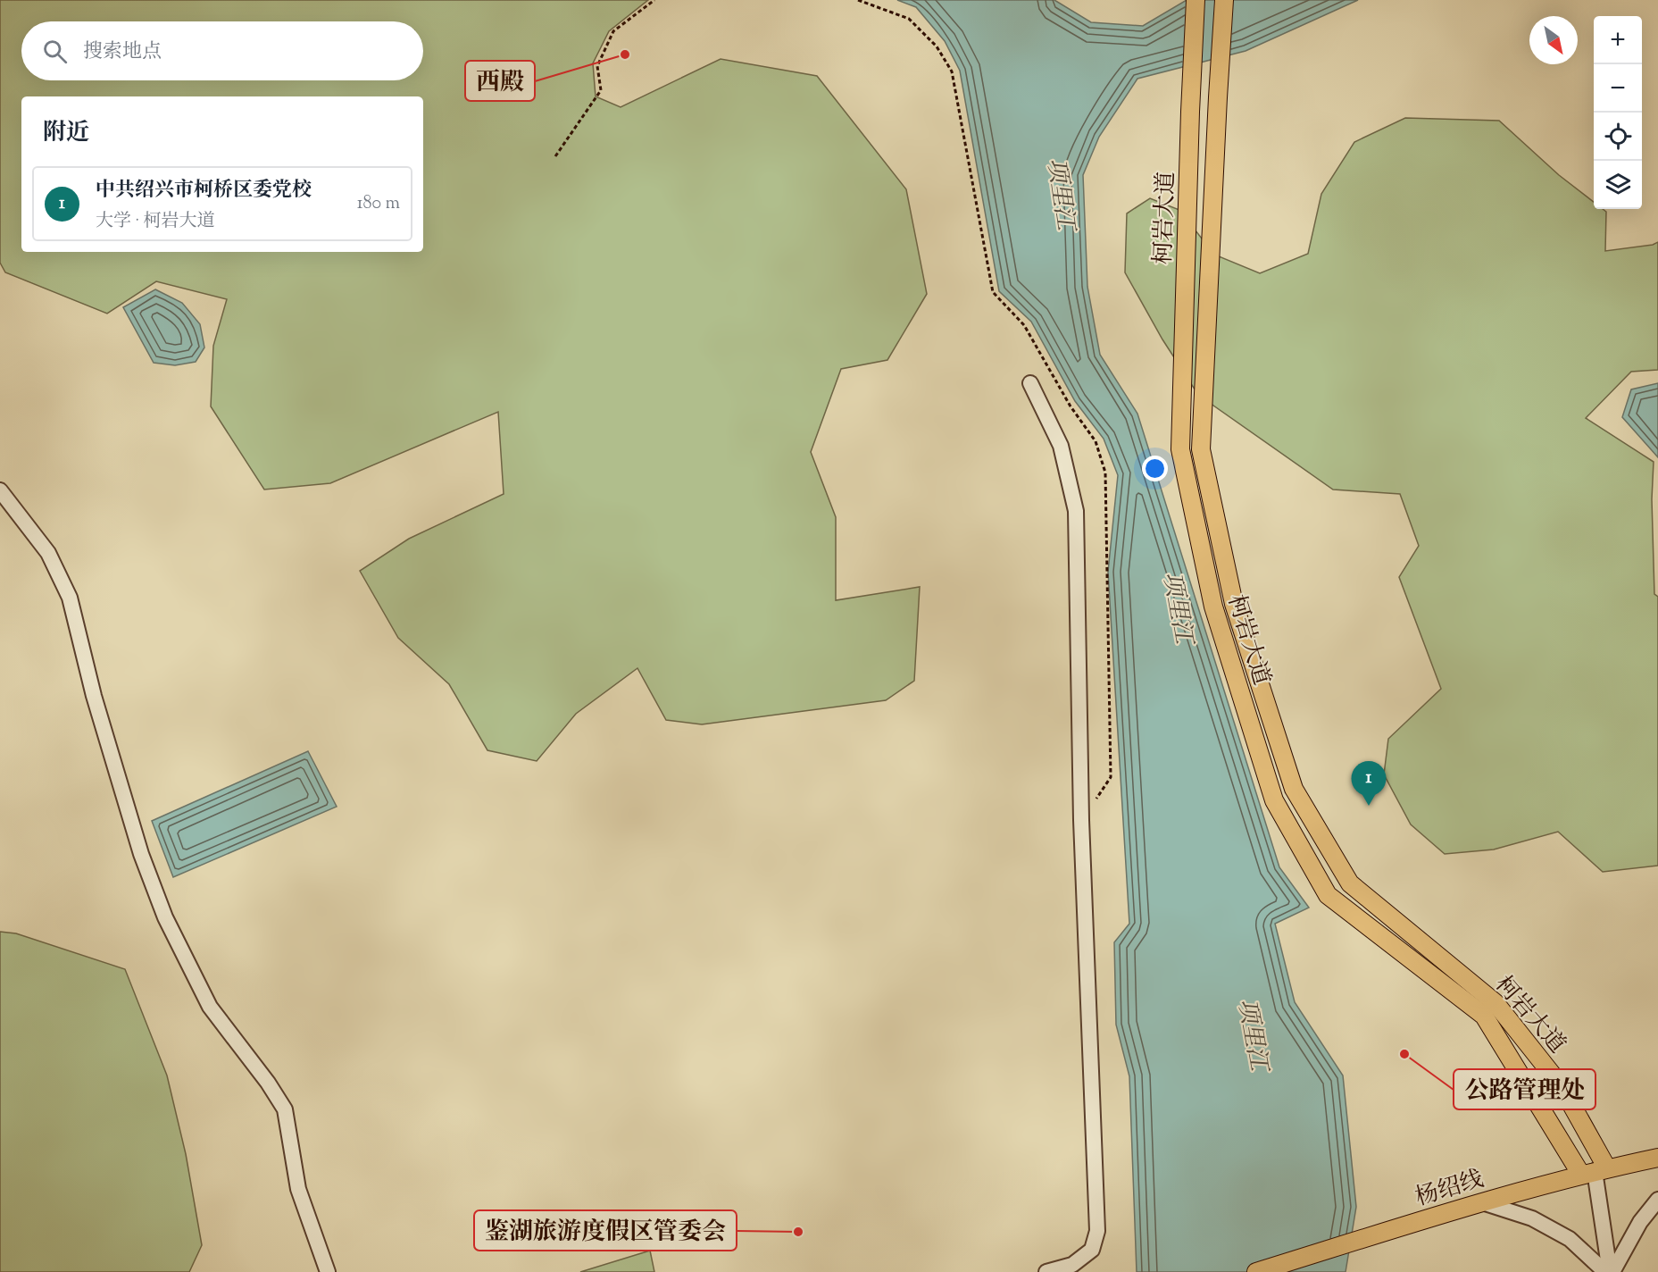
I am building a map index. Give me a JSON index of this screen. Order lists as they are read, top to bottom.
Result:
{
  "streets": {
    "main road": ["柯岩大道", "杨绍线"]
  },
  "crossings": [
    ["柯岩大道", "杨绍线"]
  ],
  "water": ["项里江"],
  "places": ["西殿", "公路管理处", "鉴湖旅游度假区管委会"],
  "north": "bottom right",
  "page": {
    "map_buttons": ["+", "−"],
    "search": "搜索地点",
    "heading": "附近",
    "list": [
      {
        "mark": "1",
        "name": "中共绍兴市柯桥区委党校",
        "note": "大学 · 柯岩大道",
        "value": "180 m"
      }
    ],
    "pins": "1"
  }
}
